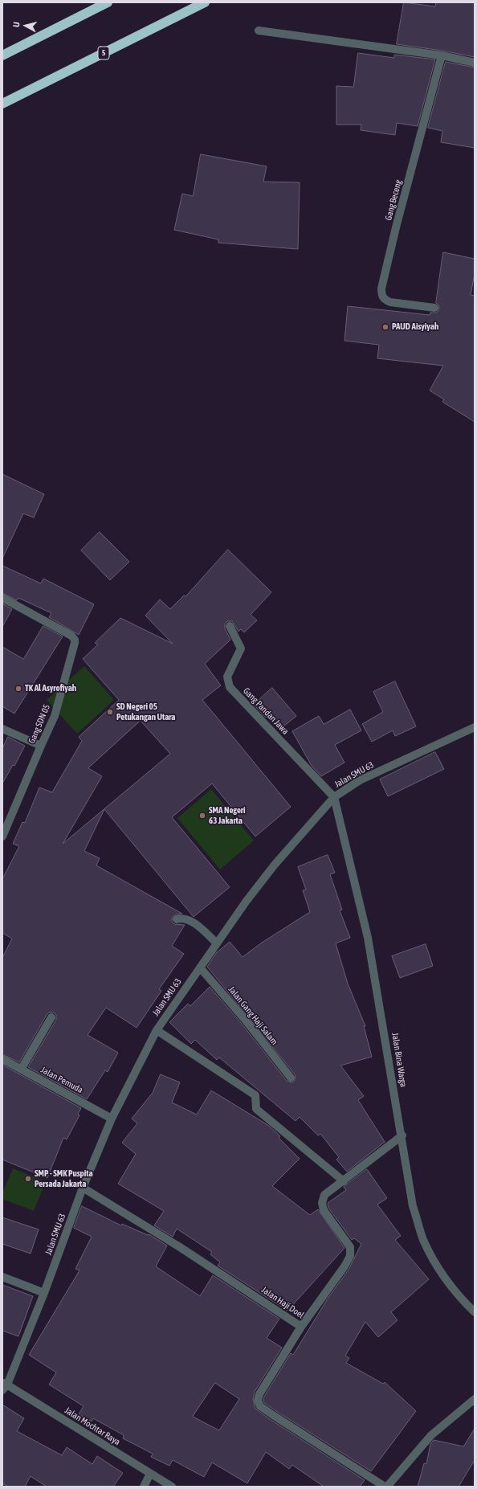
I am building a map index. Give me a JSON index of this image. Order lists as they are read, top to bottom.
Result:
{
  "streets": {
    "highway": ["5"],
    "street": [
      "Gang Beceng",
      "Gang Pandan Jawa",
      "Gang SDN 05",
      "Jalan SMU 63",
      "Jalan Gang Haji Salam",
      "Jalan Bina Warga",
      "Jalan Pemuda",
      "Jalan Haji Doel",
      "Jalan Mochtar Raya"
    ]
  },
  "crossings": [
    ["Gang Pandan Jawa", "Jalan SMU 63"],
    ["Gang Pandan Jawa", "Jalan Bina Warga"],
    ["Jalan SMU 63", "Jalan Gang Haji Salam"],
    ["Jalan SMU 63", "Jalan Bina Warga"],
    ["Jalan SMU 63", "Jalan Pemuda"],
    ["Jalan SMU 63", "Jalan Haji Doel"],
    ["Jalan SMU 63", "Jalan Mochtar Raya"]
  ],
  "places": [
    "PAUD Aisyiyah",
    "TK Al Asyrofiyah",
    "SD Negeri 05 Petukangan Utara",
    "SMA Negeri 63 Jakarta",
    "SMP - SMK Puspita Persada Jakarta"
  ],
  "north": "left"
}
